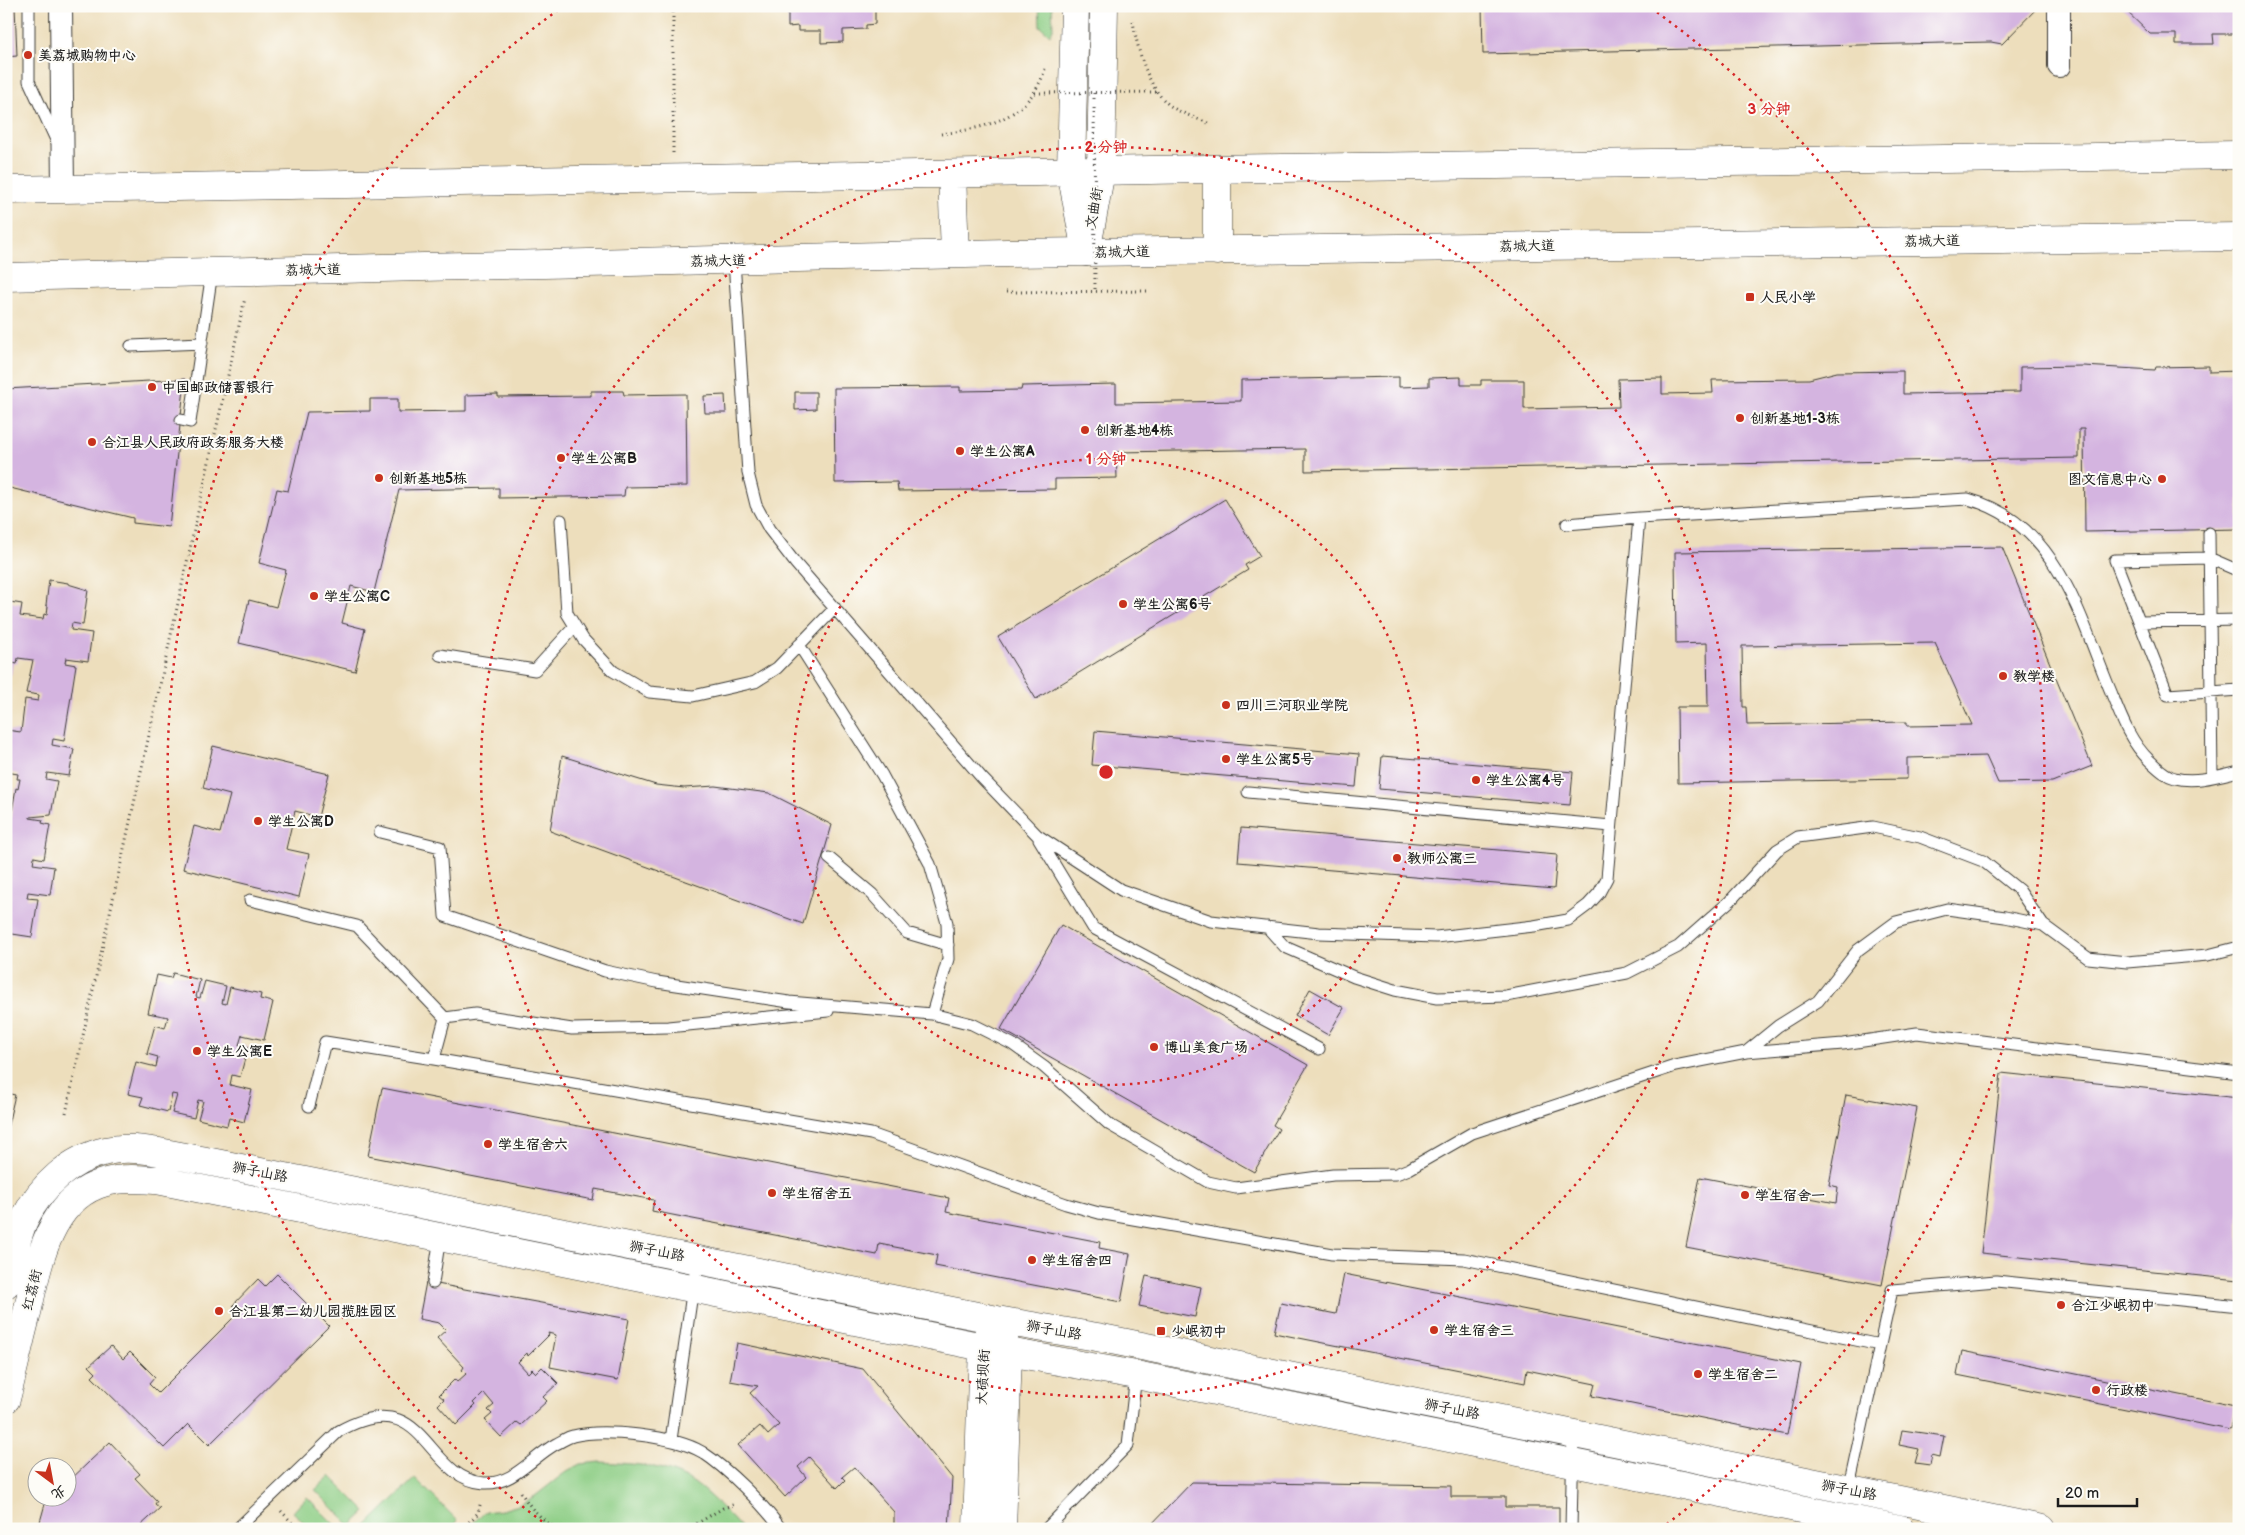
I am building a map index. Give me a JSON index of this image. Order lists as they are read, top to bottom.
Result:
{
  "streets": {
    "street": [
      "文曲街",
      "荔城大道",
      "狮子山路",
      "红荔街",
      "大碛坝街"
    ]
  },
  "crossings": [
    ["文曲街", "荔城大道"],
    ["狮子山路", "红荔街"],
    ["狮子山路", "大碛坝街"]
  ],
  "places": {
    "other": [
      "美荔城购物中心",
      "中国邮政储蓄银行",
      "创新基地1-3栋",
      "创新基地4栋",
      "合江县人民政府政务服务大楼",
      "学生公寓A",
      "学生公寓B",
      "创新基地5栋",
      "图文信息中心",
      "学生公寓C",
      "学生公寓6号",
      "教学楼",
      "四川三河职业学院",
      "学生公寓5号",
      "学生公寓4号",
      "学生公寓D",
      "教师公寓三",
      "博山美食广场",
      "学生公寓E",
      "学生宿舍六",
      "学生宿舍五",
      "学生宿舍一",
      "学生宿舍四",
      "合江少岷初中",
      "合江县第二幼儿园揽胜园区",
      "学生宿舍三",
      "学生宿舍二",
      "行政楼"
    ],
    "transit": ["人民小学", "少岷初中"]
  },
  "scale_bar": "20 m",
  "north": "bottom right",
  "rings": ["3 分钟", "2 分钟", "1 分钟"]
}
